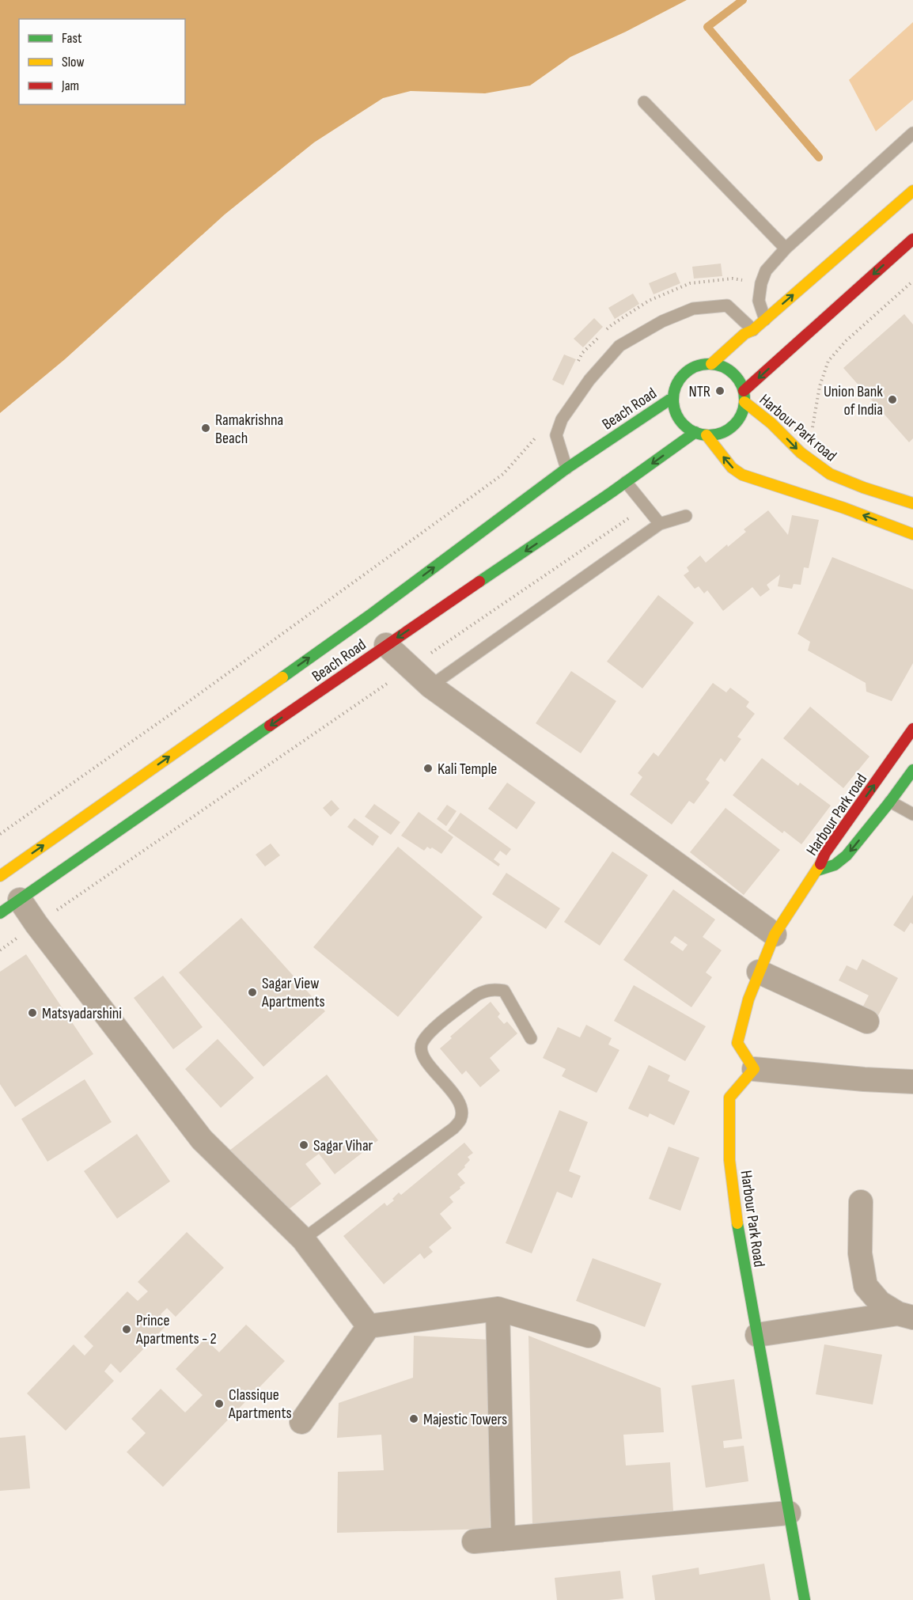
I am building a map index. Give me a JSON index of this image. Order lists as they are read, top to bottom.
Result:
{
  "streets": {
    "main road": ["Beach Road", "Harbour Park road", "Harbour Park Road"]
  },
  "crossings": [
    ["Beach Road", "Harbour Park road"],
    ["Harbour Park road", "Harbour Park Road"]
  ],
  "places": [
    "NTR",
    "Union Bank of India",
    "Ramakrishna Beach",
    "Kali Temple",
    "Sagar View Apartments",
    "Matsyadarshini",
    "Sagar Vihar",
    "Prince Apartments - 2",
    "Classique Apartments",
    "Majestic Towers"
  ],
  "legend": ["Fast", "Slow", "Jam"]
}
